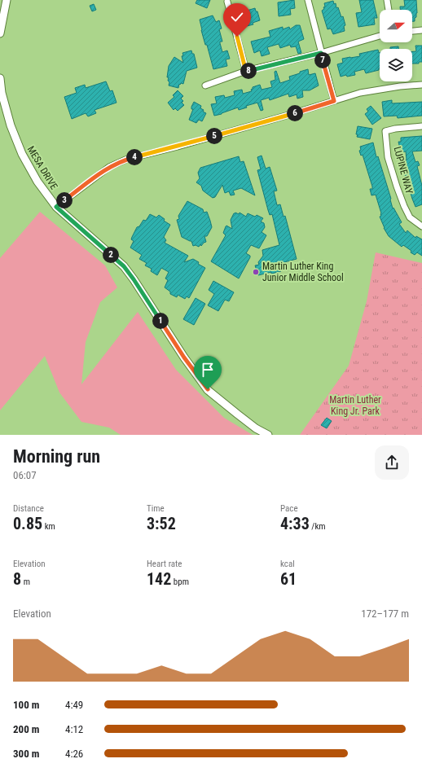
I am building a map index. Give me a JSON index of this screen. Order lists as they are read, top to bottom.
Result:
{
  "streets": {
    "main road": ["MESA DRIVE"],
    "street": ["LUPINE WAY"]
  },
  "parks": ["Martin Luther King Jr. Park"],
  "places": ["Martin Luther King Junior Middle School"],
  "north": "right",
  "page": {
    "pins": [
      "7",
      "8",
      "6",
      "5",
      "4",
      "3",
      "2",
      "1"
    ],
    "heading": ["Morning run", "06:07"],
    "stats": [
      ["Distance", "0.85 km"],
      ["Time", "3:52"],
      ["Pace", "4:33 /km"],
      ["Elevation", "8 m"],
      ["Heart rate", "142 bpm"],
      ["kcal", "61"]
    ],
    "chart": ["Elevation", "172–177 m"],
    "list": [
      {
        "name": "100 m",
        "note": "4:49"
      },
      {
        "name": "200 m",
        "note": "4:12"
      },
      {
        "name": "300 m",
        "note": "4:26"
      }
    ]
  }
}
